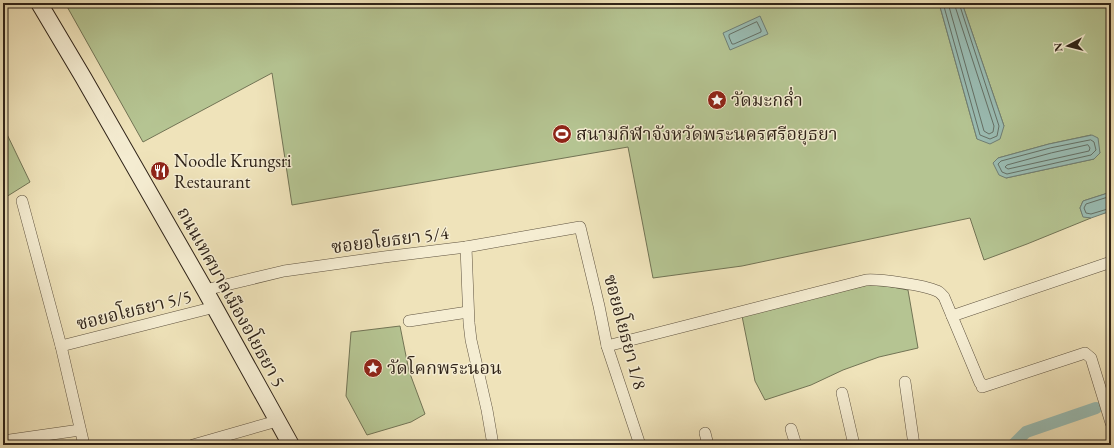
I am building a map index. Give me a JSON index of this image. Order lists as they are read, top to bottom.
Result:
{
  "streets": {
    "street": [
      "ซอยอโยธยา 5/4",
      "ถนนเทศบาลเมืองอโยธยา 5",
      "ซอยอโยธยา 5/5",
      "ซอยอโยธยา 1/8"
    ]
  },
  "crossings": [
    ["ซอยอโยธยา 5/4", "ถนนเทศบาลเมืองอโยธยา 5"],
    ["ซอยอโยธยา 5/4", "ซอยอโยธยา 1/8"],
    ["ถนนเทศบาลเมืองอโยธยา 5", "ซอยอโยธยา 5/5"]
  ],
  "places": {
    "place": ["วัดมะกล่ำ", "วัดโคกพระนอน"],
    "sports": ["สนามกีฬาจังหวัดพระนครศรีอยุธยา"],
    "restaurant": ["Noodle Krungsri Restaurant"]
  },
  "north": "left"
}
